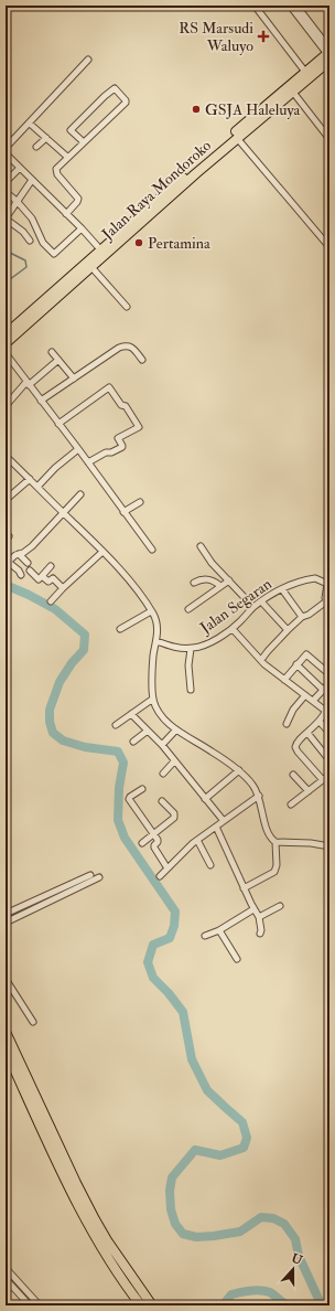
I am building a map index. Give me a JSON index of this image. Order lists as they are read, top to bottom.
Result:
{
  "streets": {
    "highway": ["Jalan Raya Mondoroko"],
    "street": ["Jalan Segaran"]
  },
  "places": {
    "health": ["RS Marsudi Waluyo"],
    "other": ["GSJA Haleluya", "Pertamina"]
  },
  "north": "top"
}
